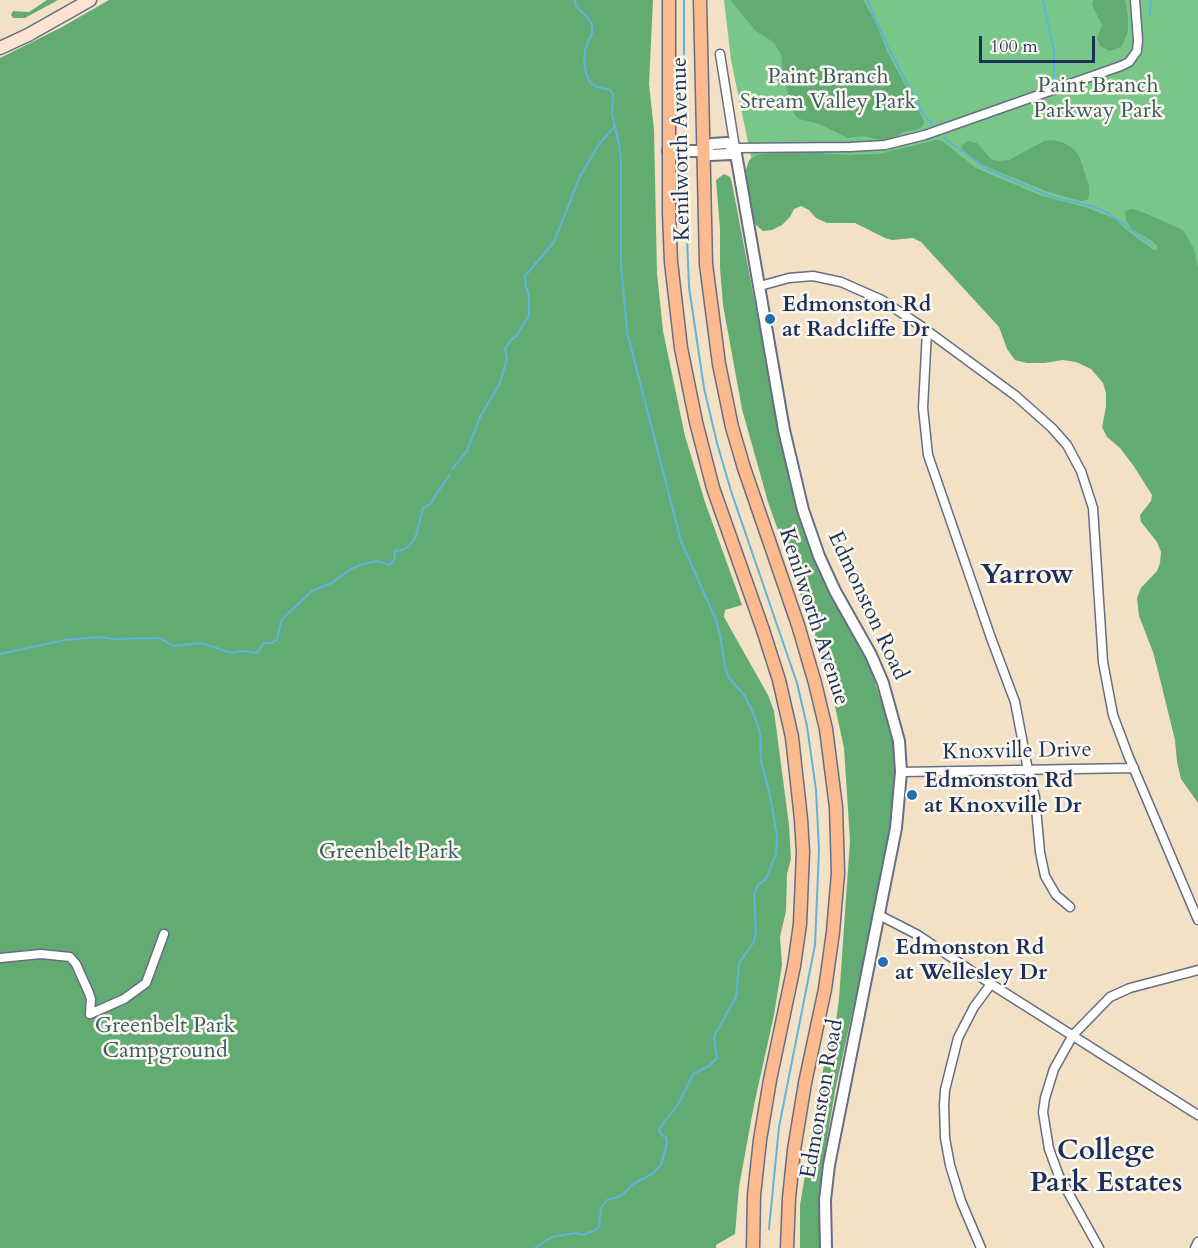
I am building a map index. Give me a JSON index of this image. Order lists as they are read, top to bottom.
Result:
{
  "streets": {
    "main road": ["Kenilworth Avenue"],
    "street": ["Edmonston Road", "Knoxville Drive"]
  },
  "crossings": [
    ["Edmonston Road", "Knoxville Drive"]
  ],
  "districts": ["Yarrow", "College Park Estates"],
  "parks": [
    "Paint Branch Stream Valley Park",
    "Paint Branch Parkway Park",
    "Greenbelt Park",
    "Greenbelt Park Campground"
  ],
  "places": ["Edmonston Rd at Radcliffe Dr", "Edmonston Rd at Knoxville Dr", "Edmonston Rd at Wellesley Dr"],
  "scale_bar": "100 m"
}
